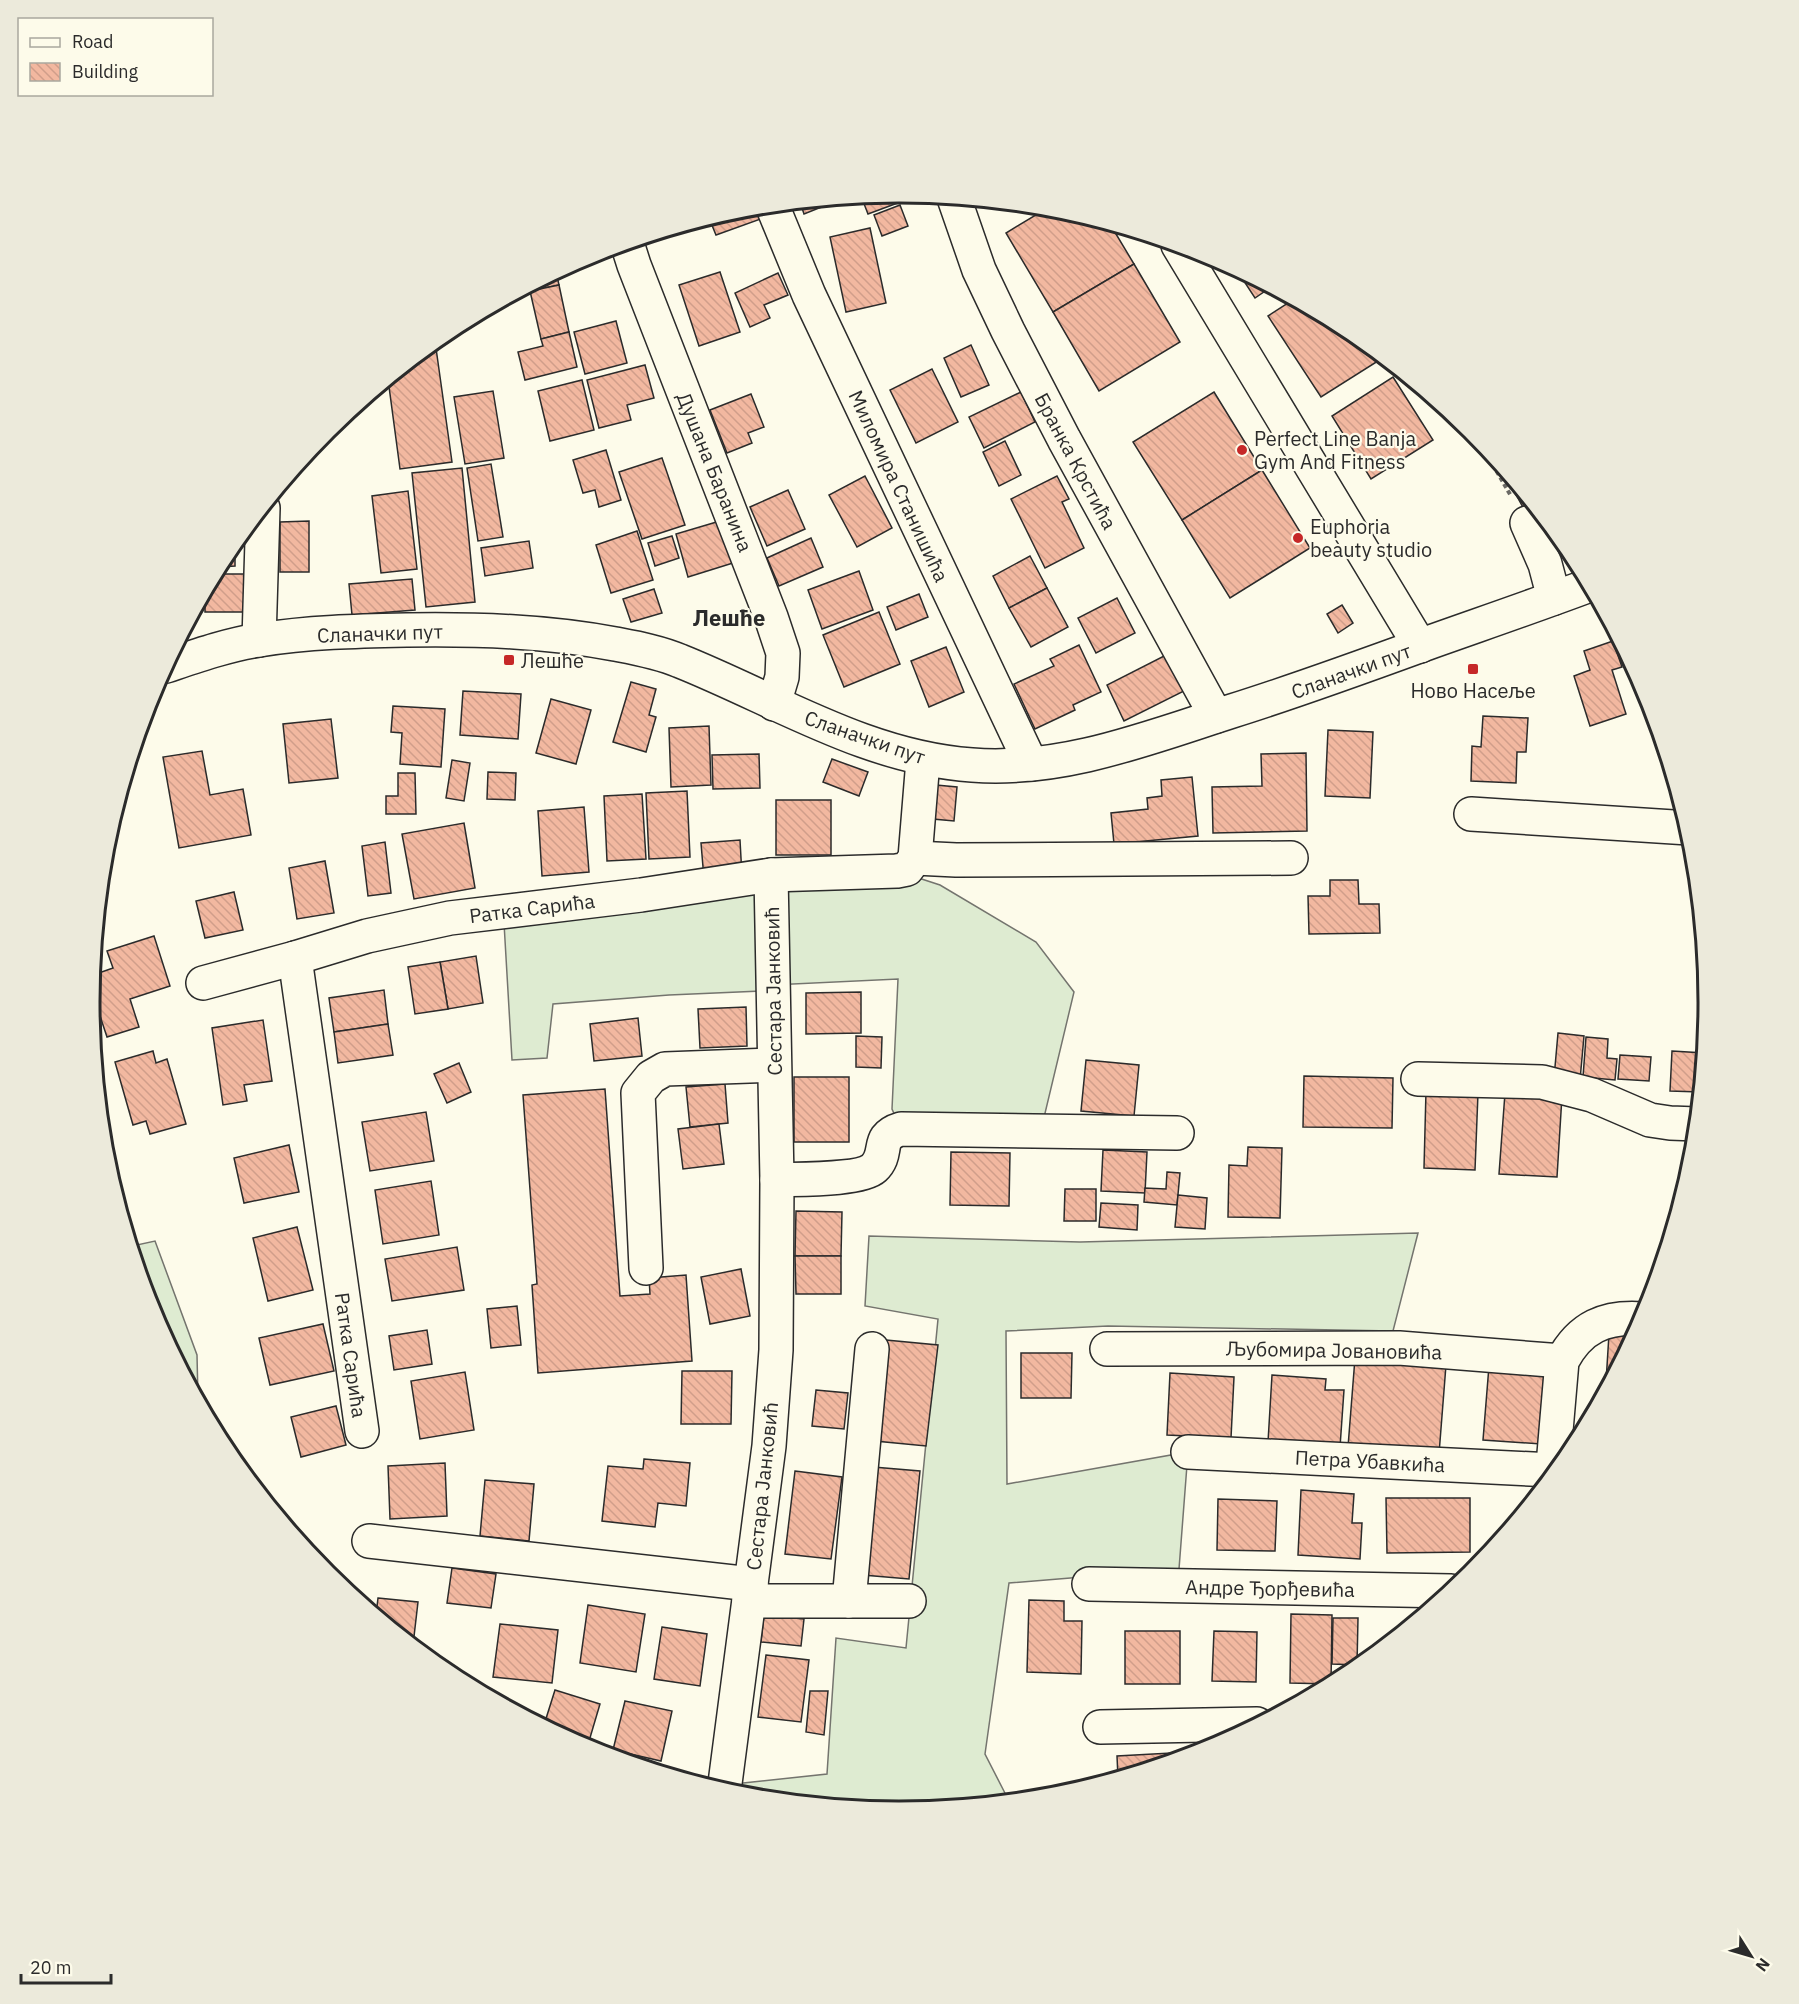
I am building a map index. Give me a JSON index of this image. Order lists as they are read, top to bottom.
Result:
{
  "streets": {
    "street": [
      "Бранка Крстића",
      "Душана Баранина",
      "Миломира Станишића",
      "Сланачки пут",
      "Ратка Сарића",
      "Сестара Јанковић",
      "Љубомира Јовановића",
      "Петра Убавкића",
      "Андре Ђорђевића"
    ]
  },
  "crossings": [
    ["Бранка Крстића", "Сланачки пут"],
    ["Душана Баранина", "Сланачки пут"],
    ["Миломира Станишића", "Сланачки пут"],
    ["Ратка Сарића", "Сестара Јанковић"]
  ],
  "districts": ["Лешће"],
  "places": {
    "other": ["Perfect Line Banja Gym And Fitness", "Euphoria beauty studio"],
    "transit": ["Лешће", "Ново Насеље"]
  },
  "legend": ["Road", "Building"],
  "scale_bar": "20 m",
  "north": "bottom right"
}
